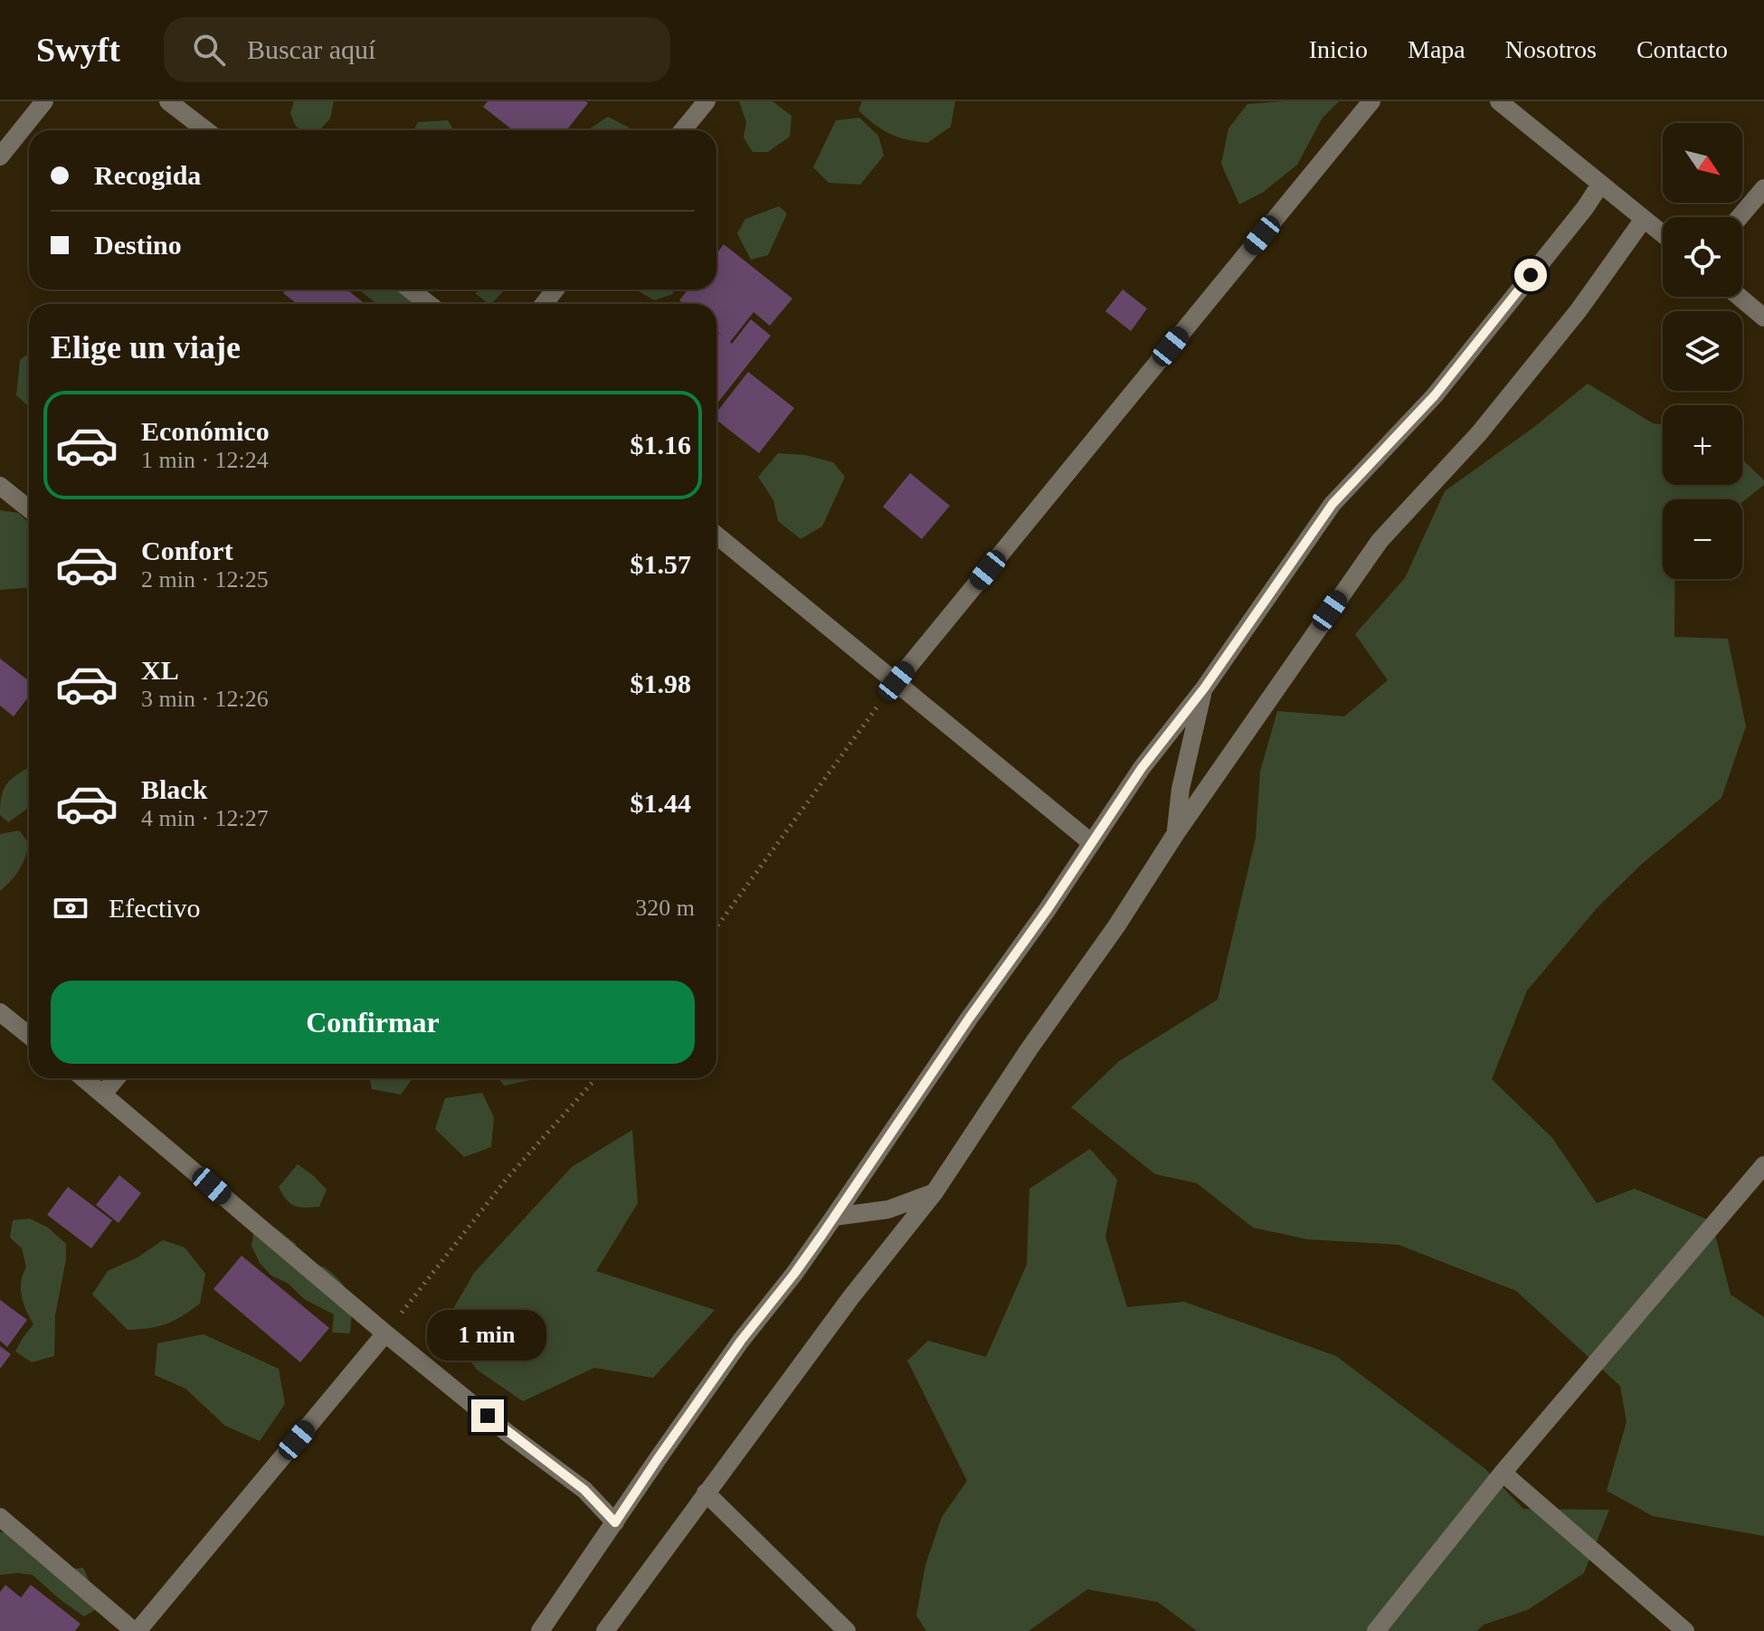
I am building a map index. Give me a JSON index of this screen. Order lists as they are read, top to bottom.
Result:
{
  "north": "bottom right",
  "page": {
    "header": "Swyft",
    "search": "Buscar aquí",
    "nav": [
      "Inicio",
      "Mapa",
      "Nosotros",
      "Contacto"
    ],
    "map_buttons": ["+", "−"],
    "banner": ["Recogida", "Destino"],
    "heading": "Elige un viaje",
    "list": [
      {
        "name": "Económico",
        "note": "1 min · 12:24",
        "value": "$1.16"
      },
      {
        "name": "Confort",
        "note": "2 min · 12:25",
        "value": "$1.57"
      },
      {
        "name": "XL",
        "note": "3 min · 12:26",
        "value": "$1.98"
      },
      {
        "name": "Black",
        "note": "4 min · 12:27",
        "value": "$1.44"
      }
    ],
    "pay": ["Efectivo", "320 m"],
    "buttons": "Confirmar",
    "bubble": "1 min"
  }
}
